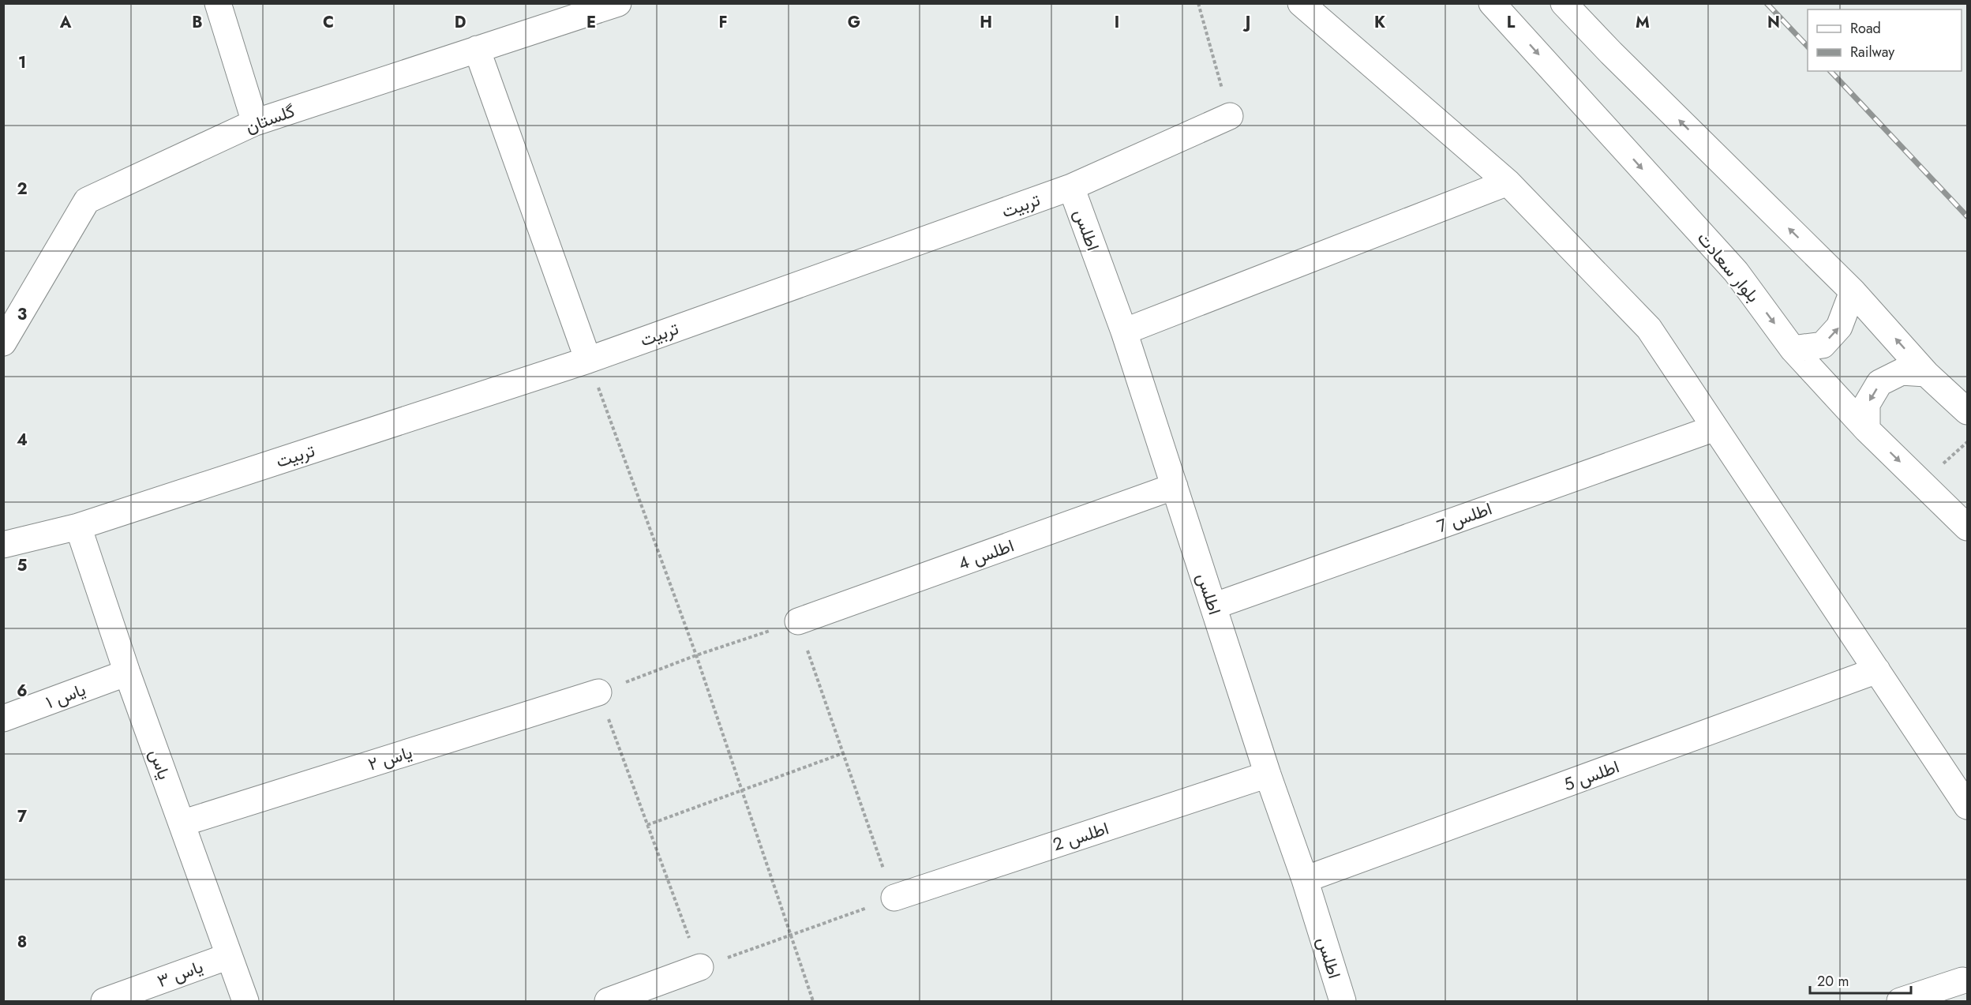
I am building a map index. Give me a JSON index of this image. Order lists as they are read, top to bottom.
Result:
{
  "streets": {
    "street": [
      "گلستان",
      "تربیت",
      "اطلس",
      "بلوار سعادت",
      "اطلس 7",
      "اطلس 4",
      "یاس ۱",
      "یاس ۲",
      "یاس",
      "اطلس 5",
      "اطلس 2",
      "یاس ۳"
    ]
  },
  "crossings": [
    ["تربیت", "اطلس"],
    ["تربیت", "یاس"],
    ["اطلس", "اطلس 7"],
    ["اطلس", "اطلس 4"],
    ["اطلس", "اطلس 5"],
    ["اطلس", "اطلس 2"],
    ["یاس ۱", "یاس"],
    ["یاس ۲", "یاس"],
    ["یاس", "یاس ۳"]
  ],
  "legend": ["Road", "Railway"],
  "scale_bar": "20 m",
  "grid": {
    "columns": [
      "A",
      "B",
      "C",
      "D",
      "E",
      "F",
      "G",
      "H",
      "I",
      "J",
      "K",
      "L",
      "M",
      "N"
    ],
    "rows": [
      "1",
      "2",
      "3",
      "4",
      "5",
      "6",
      "7",
      "8"
    ]
  }
}
